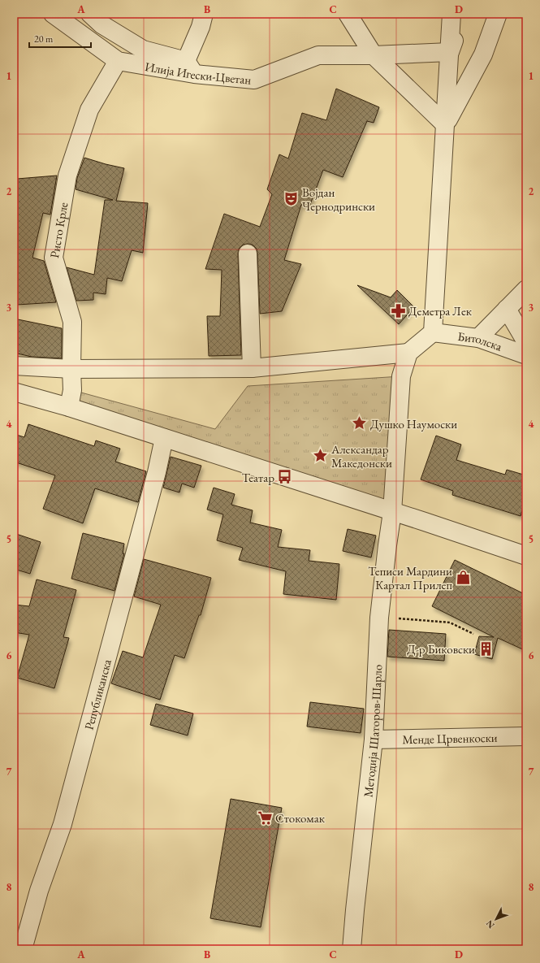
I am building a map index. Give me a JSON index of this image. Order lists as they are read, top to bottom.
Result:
{
  "streets": {
    "street": [
      "Илија Игески-Цветан",
      "Ристо Крле",
      "Битолска",
      "Републиканска",
      "Методија Шаторов-Шарло",
      "Менде Црвенкоски"
    ]
  },
  "crossings": [
    ["Илија Игески-Цветан", "Ристо Крле"],
    ["Методија Шаторов-Шарло", "Менде Црвенкоски"]
  ],
  "places": {
    "theatre": ["Војдан Чернодрински"],
    "pharmacy": ["Деметра Лек"],
    "place": ["Душко Наумоски", "Александар Македонски"],
    "bus stop": ["Театар"],
    "shop": ["Теписи Мардини Картал Прилеп"],
    "building": ["Д-р Биковски"],
    "supermarket": ["Стокомак"]
  },
  "scale_bar": "20 m",
  "north": "bottom left",
  "grid": {
    "columns": [
      "A",
      "B",
      "C",
      "D"
    ],
    "rows": [
      "1",
      "2",
      "3",
      "4",
      "5",
      "6",
      "7",
      "8"
    ]
  }
}
